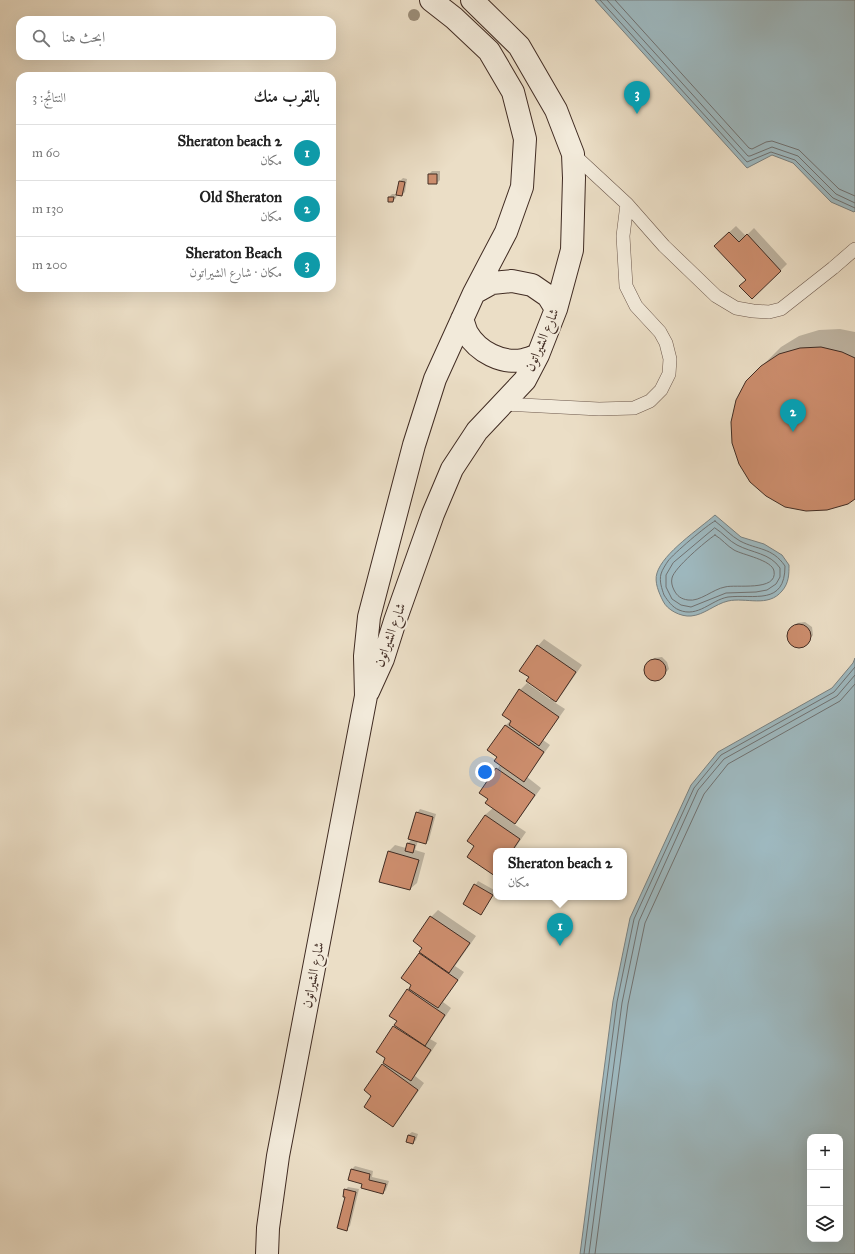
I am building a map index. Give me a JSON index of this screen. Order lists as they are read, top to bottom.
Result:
{
  "streets": {
    "street": ["شارع الشيراتون"]
  },
  "page": {
    "search": "ابحث هنا",
    "heading": ["بالقرب منك", "النتائج: 3"],
    "pins": ["3", "2", "1"],
    "list": [
      {
        "mark": "1",
        "name": "Sheraton beach 2",
        "note": "مكان",
        "value": "60 m"
      },
      {
        "mark": "2",
        "name": "Old Sheraton",
        "note": "مكان",
        "value": "130 m"
      },
      {
        "mark": "3",
        "name": "Sheraton Beach",
        "note": "مكان · شارع الشيراتون",
        "value": "200 m"
      }
    ],
    "popup": ["Sheraton beach 2", "مكان"],
    "map_buttons": ["+", "−"]
  }
}
